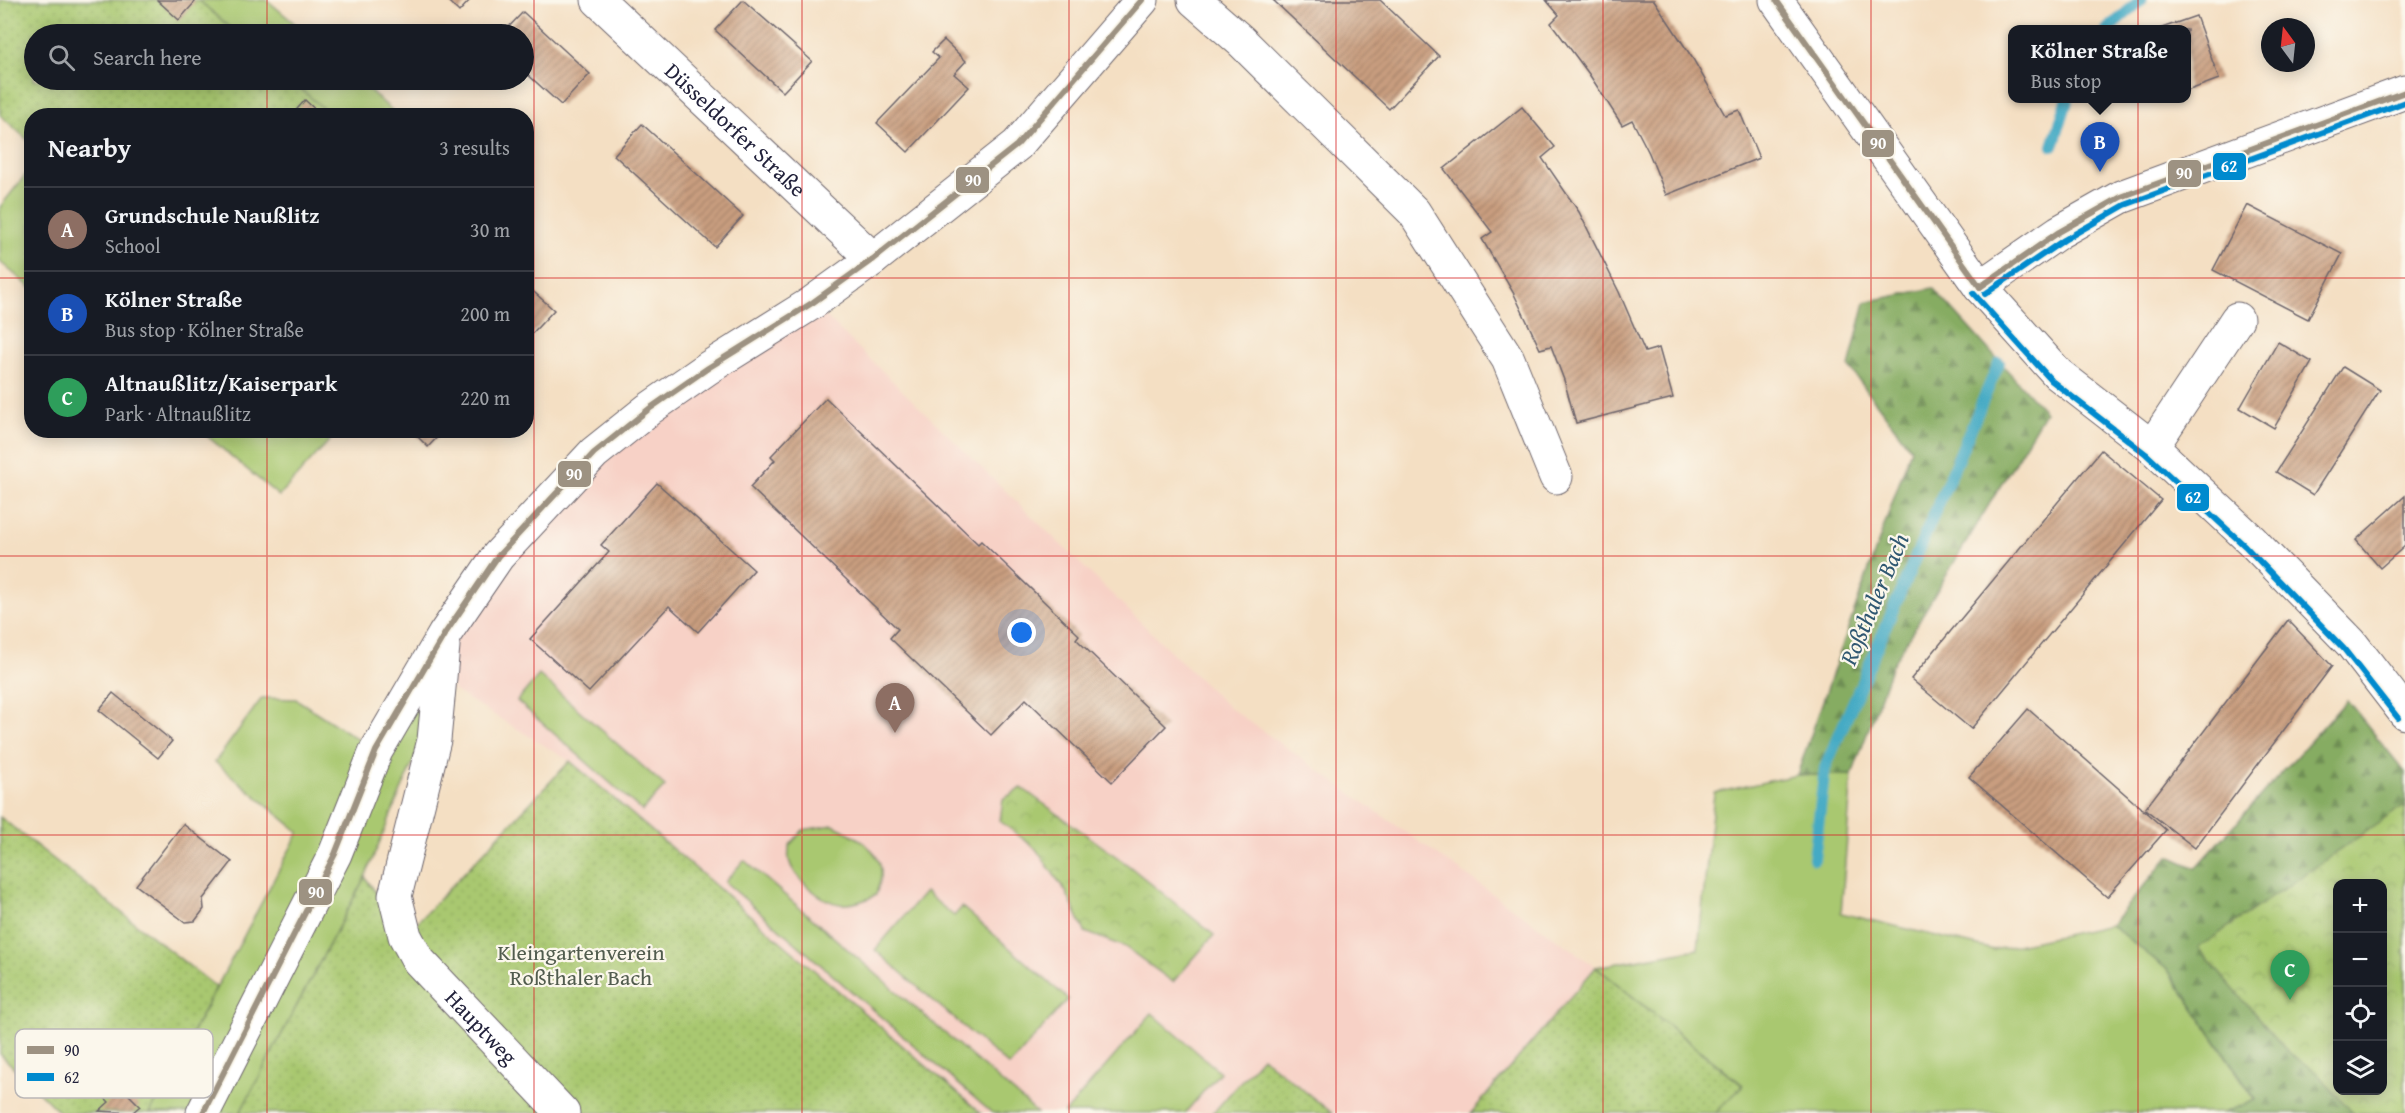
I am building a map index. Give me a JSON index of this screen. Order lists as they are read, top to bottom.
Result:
{
  "streets": {
    "street": ["Düsseldorfer Straße", "Hauptweg"]
  },
  "water": ["Roßthaler Bach"],
  "parks": ["Kleingartenverein Roßthaler Bach"],
  "lines": ["transit line 90", "transit line 62"],
  "legend": ["90", "62"],
  "north": "top",
  "page": {
    "search": "Search here",
    "popup": ["Kölner Straße", "Bus stop"],
    "heading": ["Nearby", "3 results"],
    "pins": ["B", "A", "C"],
    "list": [
      {
        "mark": "A",
        "name": "Grundschule Naußlitz",
        "note": "School",
        "value": "30 m"
      },
      {
        "mark": "B",
        "name": "Kölner Straße",
        "note": "Bus stop · Kölner Straße",
        "value": "200 m"
      },
      {
        "mark": "C",
        "name": "Altnaußlitz/Kaiserpark",
        "note": "Park · Altnaußlitz",
        "value": "220 m"
      }
    ],
    "map_buttons": ["+", "−"]
  }
}
